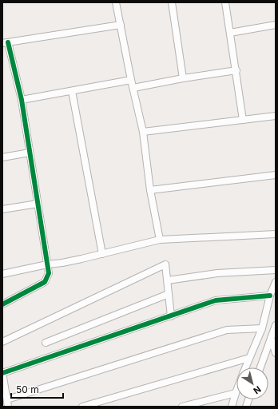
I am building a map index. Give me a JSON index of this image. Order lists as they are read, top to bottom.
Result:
{
  "scale_bar": "50 m",
  "north": "bottom right"
}
